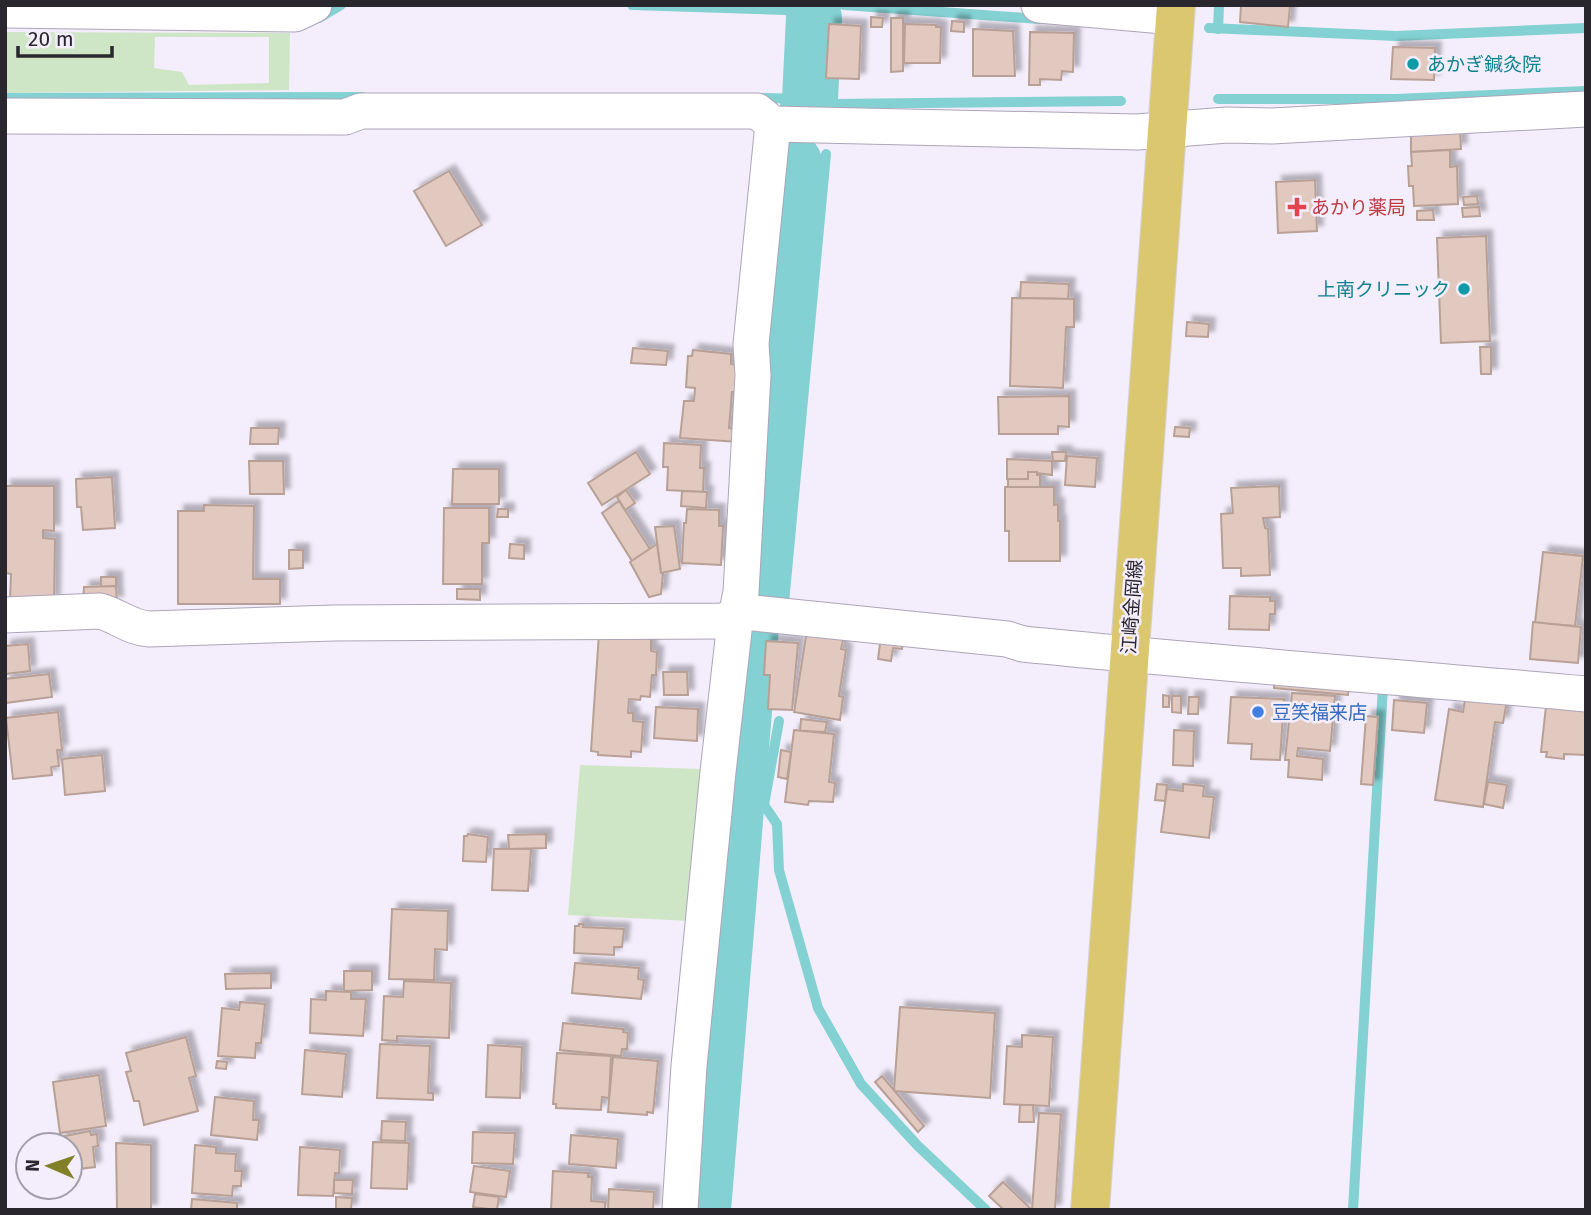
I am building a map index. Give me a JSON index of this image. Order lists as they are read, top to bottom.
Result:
{
  "streets": {
    "main road": ["江崎金岡線"]
  },
  "places": {
    "other": ["あかぎ鍼灸院", "上南クリニック", "豆笑福来店"],
    "health": ["あかり薬局"]
  },
  "scale_bar": "20 m",
  "north": "left"
}
